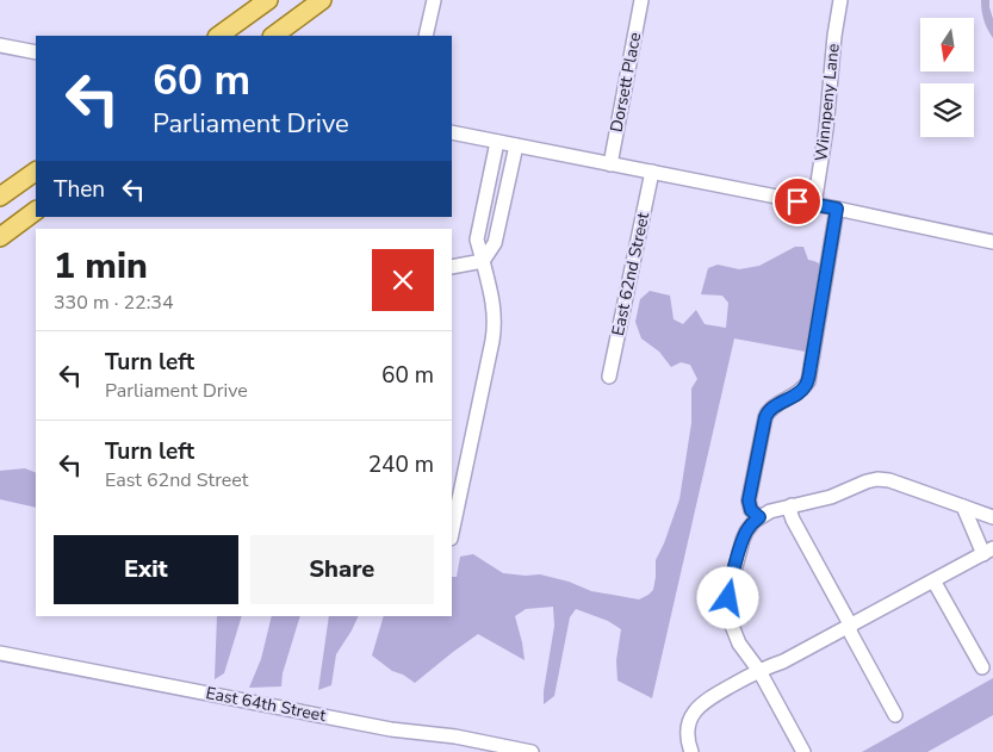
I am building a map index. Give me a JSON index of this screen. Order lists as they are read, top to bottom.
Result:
{
  "streets": {
    "street": [
      "Dorsett Place",
      "Winnpeny Lane",
      "East 62nd Street",
      "East 64th Street"
    ]
  },
  "north": "bottom",
  "page": {
    "turn": ["60 m", "Parliament Drive"],
    "then": "Then",
    "heading": ["1 min", "330 m · 22:34"],
    "list": [
      {
        "name": "Turn left",
        "note": "Parliament Drive",
        "value": "60 m"
      },
      {
        "name": "Turn left",
        "note": "East 62nd Street",
        "value": "240 m"
      }
    ],
    "buttons": ["Exit", "Share"]
  }
}
